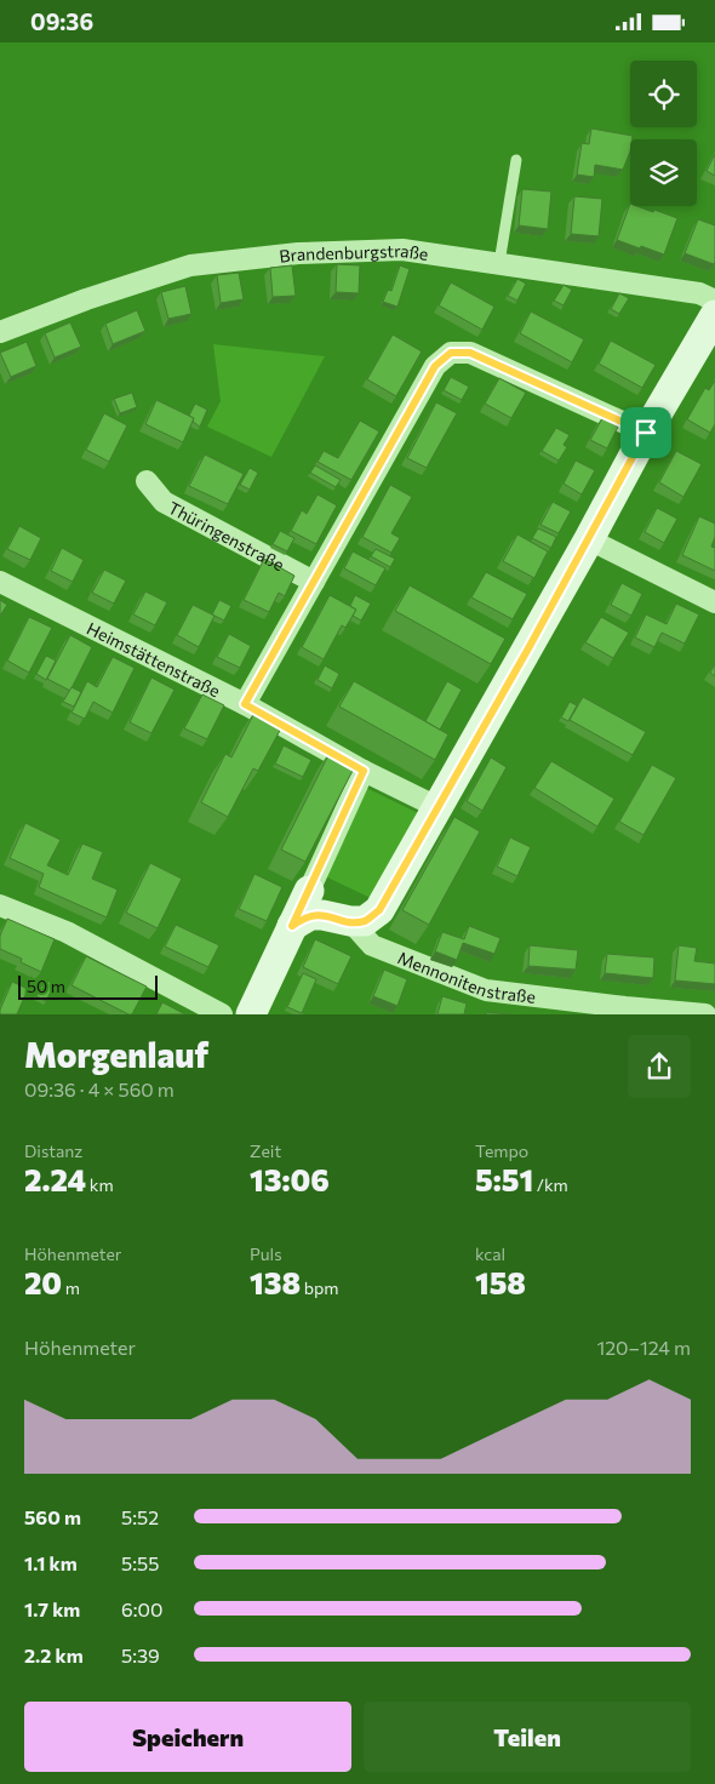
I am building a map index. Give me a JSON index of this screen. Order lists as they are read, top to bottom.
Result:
{
  "streets": {
    "street": [
      "Brandenburgstraße",
      "Thüringenstraße",
      "Heimstättenstraße",
      "Mennonitenstraße"
    ]
  },
  "scale_bar": "50 m",
  "page": {
    "status": "09:36",
    "scale": "50 m",
    "heading": ["Morgenlauf", "09:36 · 4 × 560 m"],
    "stats": [
      ["Distanz", "2.24 km"],
      ["Zeit", "13:06"],
      ["Tempo", "5:51 /km"],
      ["Höhenmeter", "20 m"],
      ["Puls", "138 bpm"],
      ["kcal", "158"]
    ],
    "chart": ["Höhenmeter", "120–124 m"],
    "list": [
      {
        "name": "560 m",
        "note": "5:52"
      },
      {
        "name": "1.1 km",
        "note": "5:55"
      },
      {
        "name": "1.7 km",
        "note": "6:00"
      },
      {
        "name": "2.2 km",
        "note": "5:39"
      }
    ],
    "buttons": ["Speichern", "Teilen"]
  }
}
